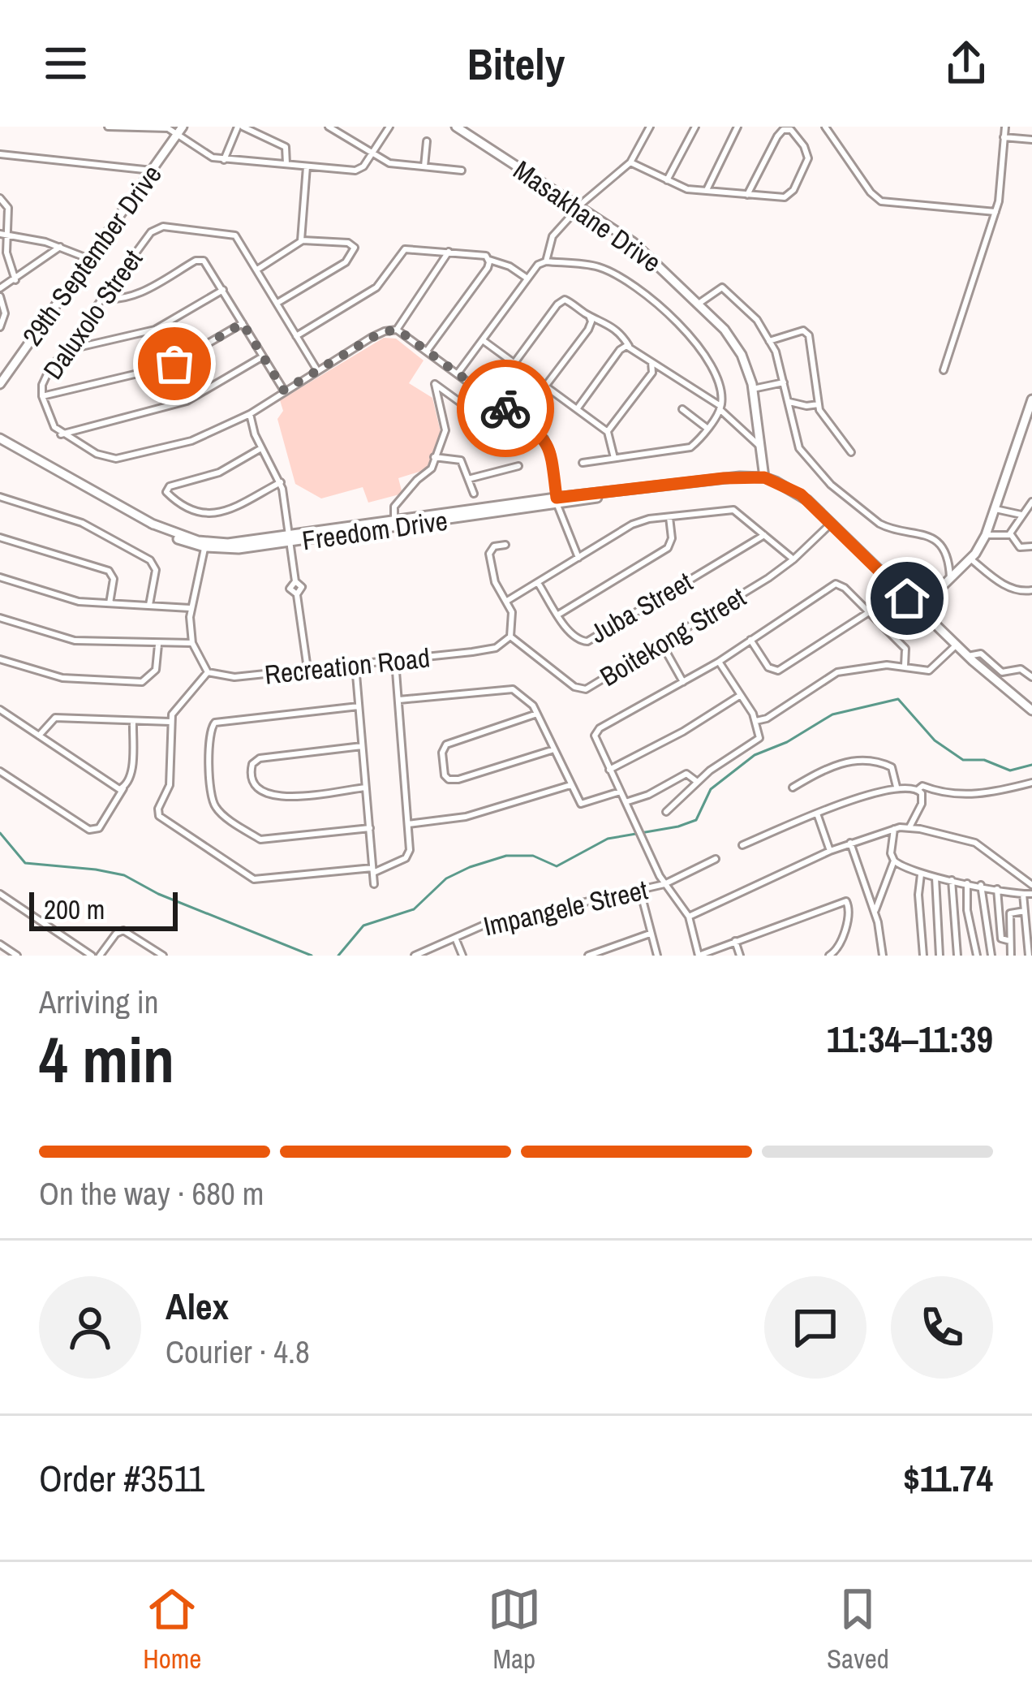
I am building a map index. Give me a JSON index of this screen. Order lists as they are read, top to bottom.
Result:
{
  "streets": {
    "street": [
      "Masakhane Drive",
      "29th September Drive",
      "Daluxolo Street",
      "Freedom Drive",
      "Juba Street",
      "Boitekong Street",
      "Recreation Road",
      "Impangele Street"
    ]
  },
  "crossings": [
    ["Masakhane Drive", "Freedom Drive"],
    ["Boitekong Street", "Recreation Road"]
  ],
  "scale_bar": "200 m",
  "page": {
    "header": "Bitely",
    "scale": "200 m",
    "heading": ["4 min", "Arriving in", "11:34–11:39"],
    "panel": [
      "Alex",
      "Courier · 4.8",
      "Order #3511",
      "$11.74"
    ],
    "bar": "On the way · 680 m",
    "tabs": ["Home", "Map", "Saved"]
  }
}
